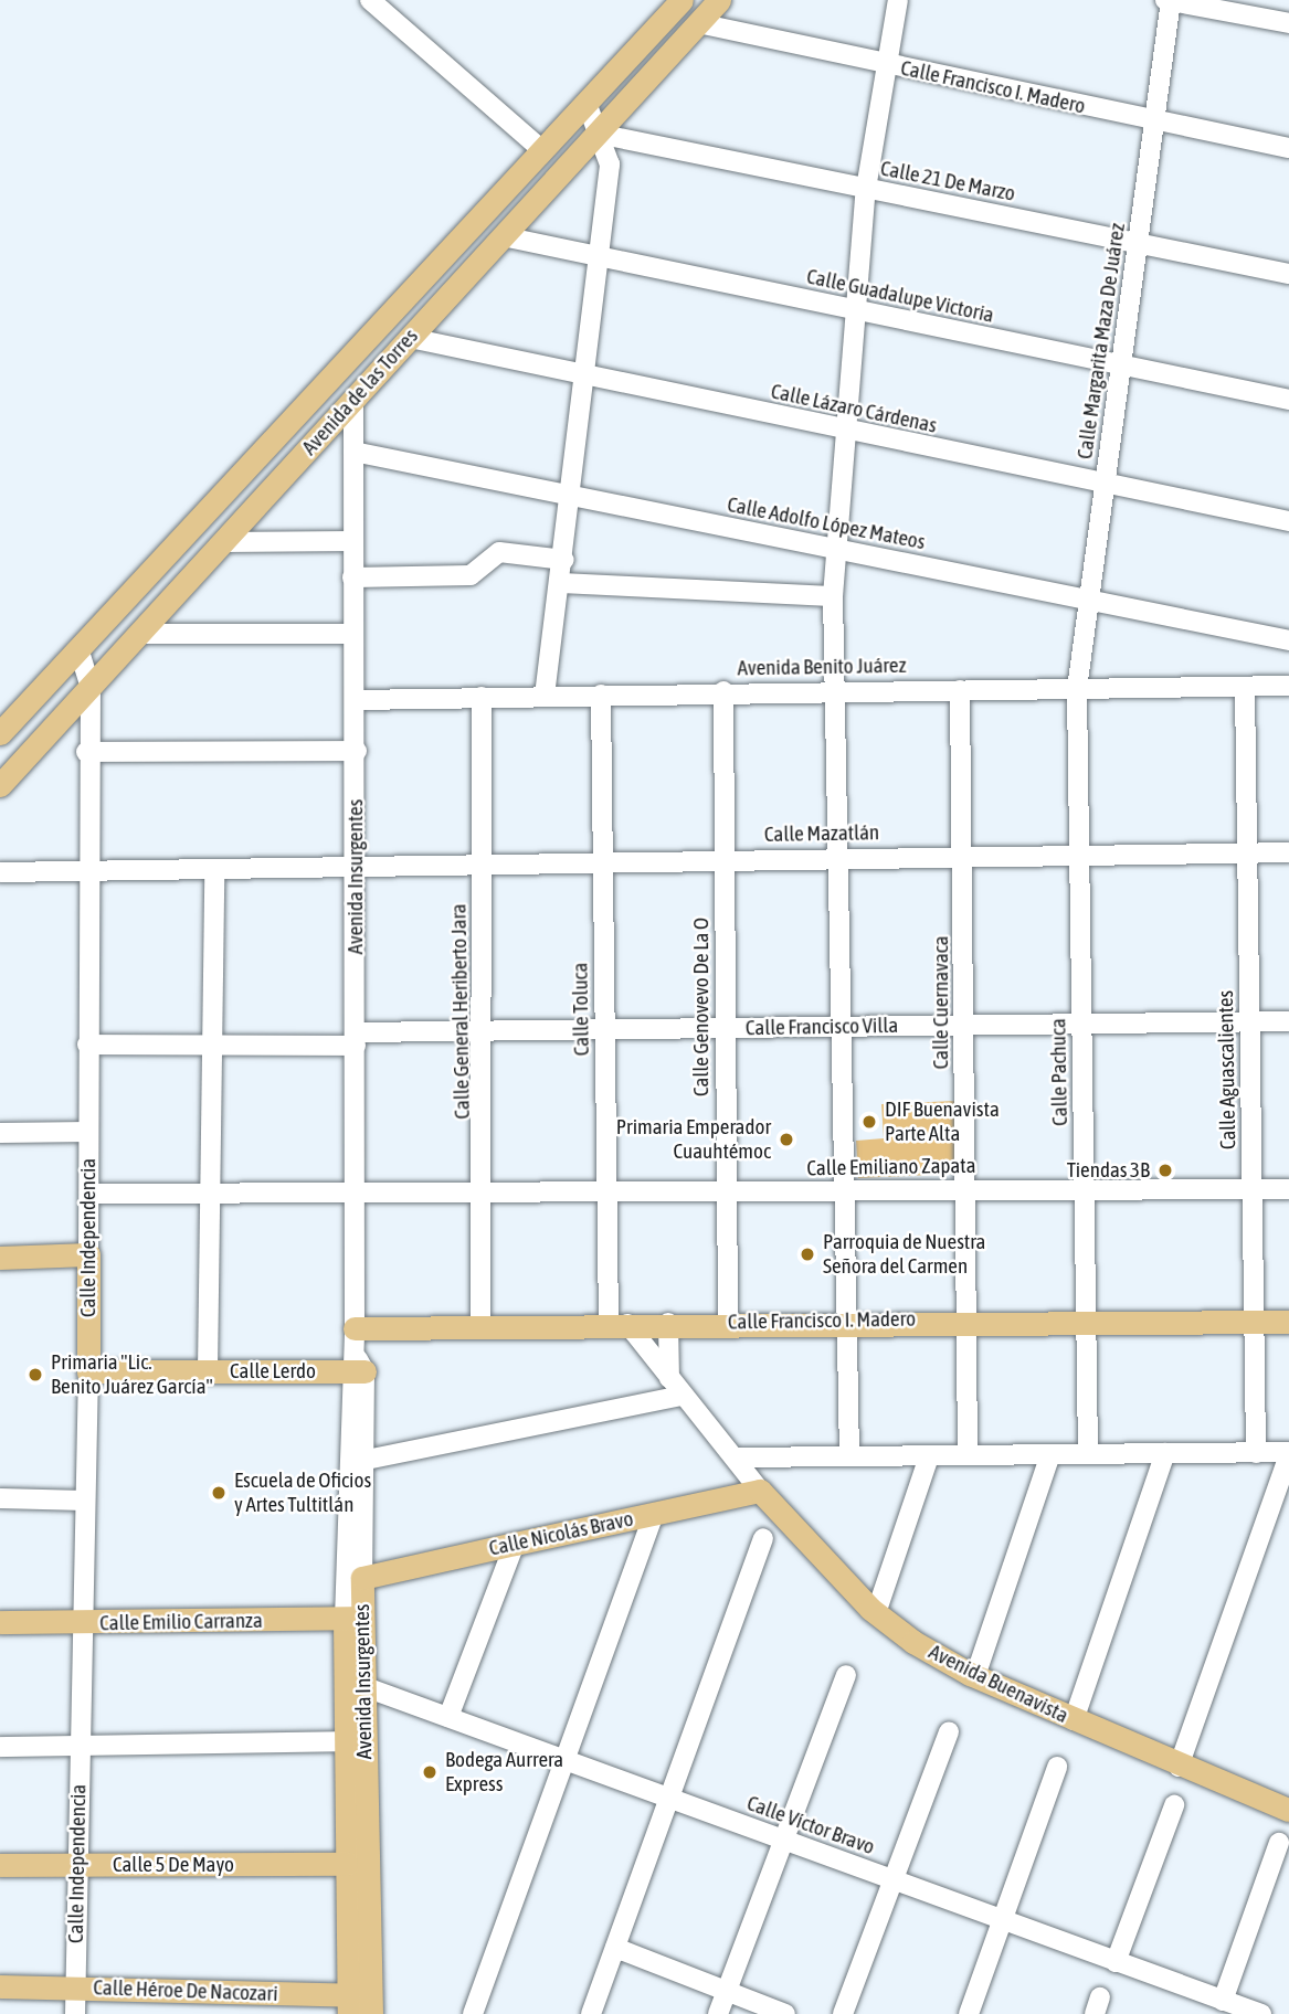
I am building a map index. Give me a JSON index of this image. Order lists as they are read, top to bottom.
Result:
{
  "streets": {
    "main road": [
      "Calle Francisco I. Madero",
      "Avenida de las Torres",
      "Avenida Insurgentes",
      "Calle Independencia",
      "Calle Lerdo",
      "Calle Nicolás Bravo",
      "Calle Emilio Carranza",
      "Avenida Buenavista",
      "Calle 5 De Mayo",
      "Calle Héroe De Nacozari"
    ],
    "street": [
      "Calle 21 De Marzo",
      "Calle Guadalupe Victoria",
      "Calle Margarita Maza De Juárez",
      "Calle Lázaro Cárdenas",
      "Calle Adolfo López Mateos",
      "Avenida Benito Juárez",
      "Calle Mazatlán",
      "Calle Cuernavaca",
      "Calle Genovevo De La O",
      "Calle Toluca",
      "Calle General Heriberto Jara",
      "Calle Francisco Villa",
      "Calle Aguascalientes",
      "Calle Pachuca",
      "Calle Emiliano Zapata",
      "Calle Víctor Bravo"
    ]
  },
  "crossings": [
    ["Calle Francisco I. Madero", "Calle Margarita Maza De Juárez"],
    ["Calle Francisco I. Madero", "Avenida de las Torres"],
    ["Calle Francisco I. Madero", "Avenida Insurgentes"],
    ["Calle Francisco I. Madero", "Calle Cuernavaca"],
    ["Calle Francisco I. Madero", "Calle Genovevo De La O"],
    ["Calle Francisco I. Madero", "Calle Toluca"],
    ["Calle Francisco I. Madero", "Calle General Heriberto Jara"],
    ["Calle Francisco I. Madero", "Calle Aguascalientes"],
    ["Calle Francisco I. Madero", "Calle Pachuca"],
    ["Calle Francisco I. Madero", "Avenida Buenavista"],
    ["Calle 21 De Marzo", "Calle Margarita Maza De Juárez"],
    ["Calle 21 De Marzo", "Avenida de las Torres"],
    ["Calle Guadalupe Victoria", "Calle Margarita Maza De Juárez"],
    ["Calle Guadalupe Victoria", "Avenida de las Torres"],
    ["Calle Margarita Maza De Juárez", "Calle Lázaro Cárdenas"],
    ["Calle Margarita Maza De Juárez", "Calle Adolfo López Mateos"],
    ["Calle Margarita Maza De Juárez", "Avenida Benito Juárez"],
    ["Calle Margarita Maza De Juárez", "Calle Pachuca"],
    ["Avenida de las Torres", "Calle Lázaro Cárdenas"],
    ["Avenida de las Torres", "Avenida Insurgentes"],
    ["Avenida de las Torres", "Calle Independencia"],
    ["Calle Adolfo López Mateos", "Avenida Insurgentes"],
    ["Avenida Benito Juárez", "Avenida Insurgentes"],
    ["Avenida Benito Juárez", "Calle Cuernavaca"],
    ["Avenida Benito Juárez", "Calle Genovevo De La O"],
    ["Avenida Benito Juárez", "Calle Toluca"],
    ["Avenida Benito Juárez", "Calle General Heriberto Jara"],
    ["Avenida Benito Juárez", "Calle Aguascalientes"],
    ["Avenida Benito Juárez", "Calle Pachuca"],
    ["Calle Mazatlán", "Avenida Insurgentes"],
    ["Calle Mazatlán", "Calle Cuernavaca"],
    ["Calle Mazatlán", "Calle Genovevo De La O"],
    ["Calle Mazatlán", "Calle Toluca"],
    ["Calle Mazatlán", "Calle General Heriberto Jara"],
    ["Calle Mazatlán", "Calle Aguascalientes"],
    ["Calle Mazatlán", "Calle Pachuca"],
    ["Calle Mazatlán", "Calle Independencia"],
    ["Avenida Insurgentes", "Calle Francisco Villa"],
    ["Avenida Insurgentes", "Calle Emiliano Zapata"],
    ["Avenida Insurgentes", "Calle Lerdo"],
    ["Avenida Insurgentes", "Calle Nicolás Bravo"],
    ["Avenida Insurgentes", "Calle Emilio Carranza"],
    ["Avenida Insurgentes", "Calle Víctor Bravo"],
    ["Avenida Insurgentes", "Calle 5 De Mayo"],
    ["Avenida Insurgentes", "Calle Héroe De Nacozari"],
    ["Calle Cuernavaca", "Calle Francisco Villa"],
    ["Calle Cuernavaca", "Calle Emiliano Zapata"],
    ["Calle Genovevo De La O", "Calle Francisco Villa"],
    ["Calle Genovevo De La O", "Calle Emiliano Zapata"],
    ["Calle Toluca", "Calle Francisco Villa"],
    ["Calle Toluca", "Calle Emiliano Zapata"],
    ["Calle Toluca", "Avenida Buenavista"],
    ["Calle General Heriberto Jara", "Calle Francisco Villa"],
    ["Calle General Heriberto Jara", "Calle Emiliano Zapata"],
    ["Calle Francisco Villa", "Calle Aguascalientes"],
    ["Calle Francisco Villa", "Calle Pachuca"],
    ["Calle Francisco Villa", "Calle Independencia"],
    ["Calle Aguascalientes", "Calle Emiliano Zapata"],
    ["Calle Pachuca", "Calle Emiliano Zapata"],
    ["Calle Independencia", "Calle Lerdo"],
    ["Calle Independencia", "Calle Emilio Carranza"],
    ["Calle Independencia", "Calle 5 De Mayo"],
    ["Calle Independencia", "Calle Héroe De Nacozari"],
    ["Calle Nicolás Bravo", "Avenida Buenavista"]
  ],
  "places": [
    "DIF Buenavista Parte Alta",
    "Primaria Emperador Cuauhtémoc",
    "Tiendas 3B",
    "Parroquia de Nuestra Señora del Carmen",
    "Primaria \"Lic. Benito Juárez García\"",
    "Escuela de Oficios y Artes Tultitlán",
    "Bodega Aurrera Express"
  ]
}
